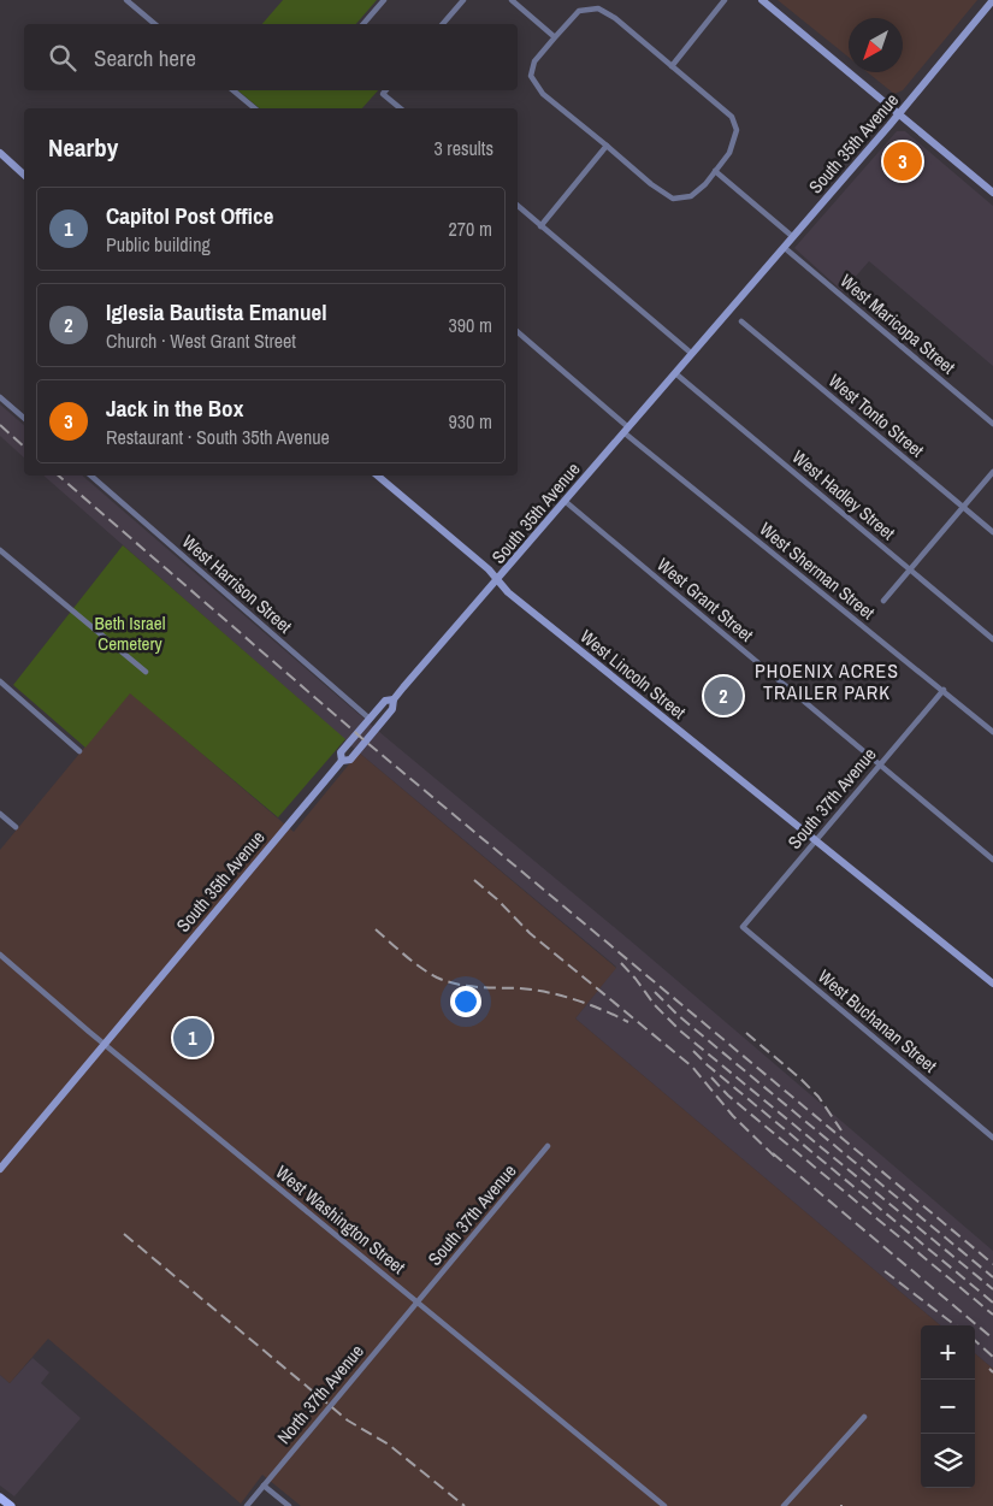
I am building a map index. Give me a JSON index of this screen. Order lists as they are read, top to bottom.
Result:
{
  "streets": {
    "main road": ["South 35th Avenue", "West Lincoln Street"],
    "street": [
      "West Maricopa Street",
      "West Tonto Street",
      "West Hadley Street",
      "West Sherman Street",
      "West Harrison Street",
      "West Grant Street",
      "South 37th Avenue",
      "West Buchanan Street",
      "West Washington Street",
      "North 37th Avenue"
    ]
  },
  "crossings": [
    ["South 35th Avenue", "West Maricopa Street"],
    ["South 35th Avenue", "West Hadley Street"],
    ["South 35th Avenue", "West Sherman Street"],
    ["South 35th Avenue", "West Grant Street"],
    ["South 35th Avenue", "West Lincoln Street"],
    ["South 35th Avenue", "West Washington Street"],
    ["West Sherman Street", "South 37th Avenue"],
    ["West Grant Street", "South 37th Avenue"],
    ["West Lincoln Street", "South 37th Avenue"],
    ["South 37th Avenue", "West Buchanan Street"],
    ["South 37th Avenue", "West Washington Street"],
    ["South 37th Avenue", "North 37th Avenue"],
    ["West Washington Street", "North 37th Avenue"]
  ],
  "districts": ["PHOENIX ACRES TRAILER PARK"],
  "parks": ["Beth Israel Cemetery"],
  "north": "bottom left",
  "page": {
    "search": "Search here",
    "heading": ["Nearby", "3 results"],
    "pins": ["3", "2", "1"],
    "list": [
      {
        "mark": "1",
        "name": "Capitol Post Office",
        "note": "Public building",
        "value": "270 m"
      },
      {
        "mark": "2",
        "name": "Iglesia Bautista Emanuel",
        "note": "Church · West Grant Street",
        "value": "390 m"
      },
      {
        "mark": "3",
        "name": "Jack in the Box",
        "note": "Restaurant · South 35th Avenue",
        "value": "930 m"
      }
    ],
    "map_buttons": ["+", "−"]
  }
}
